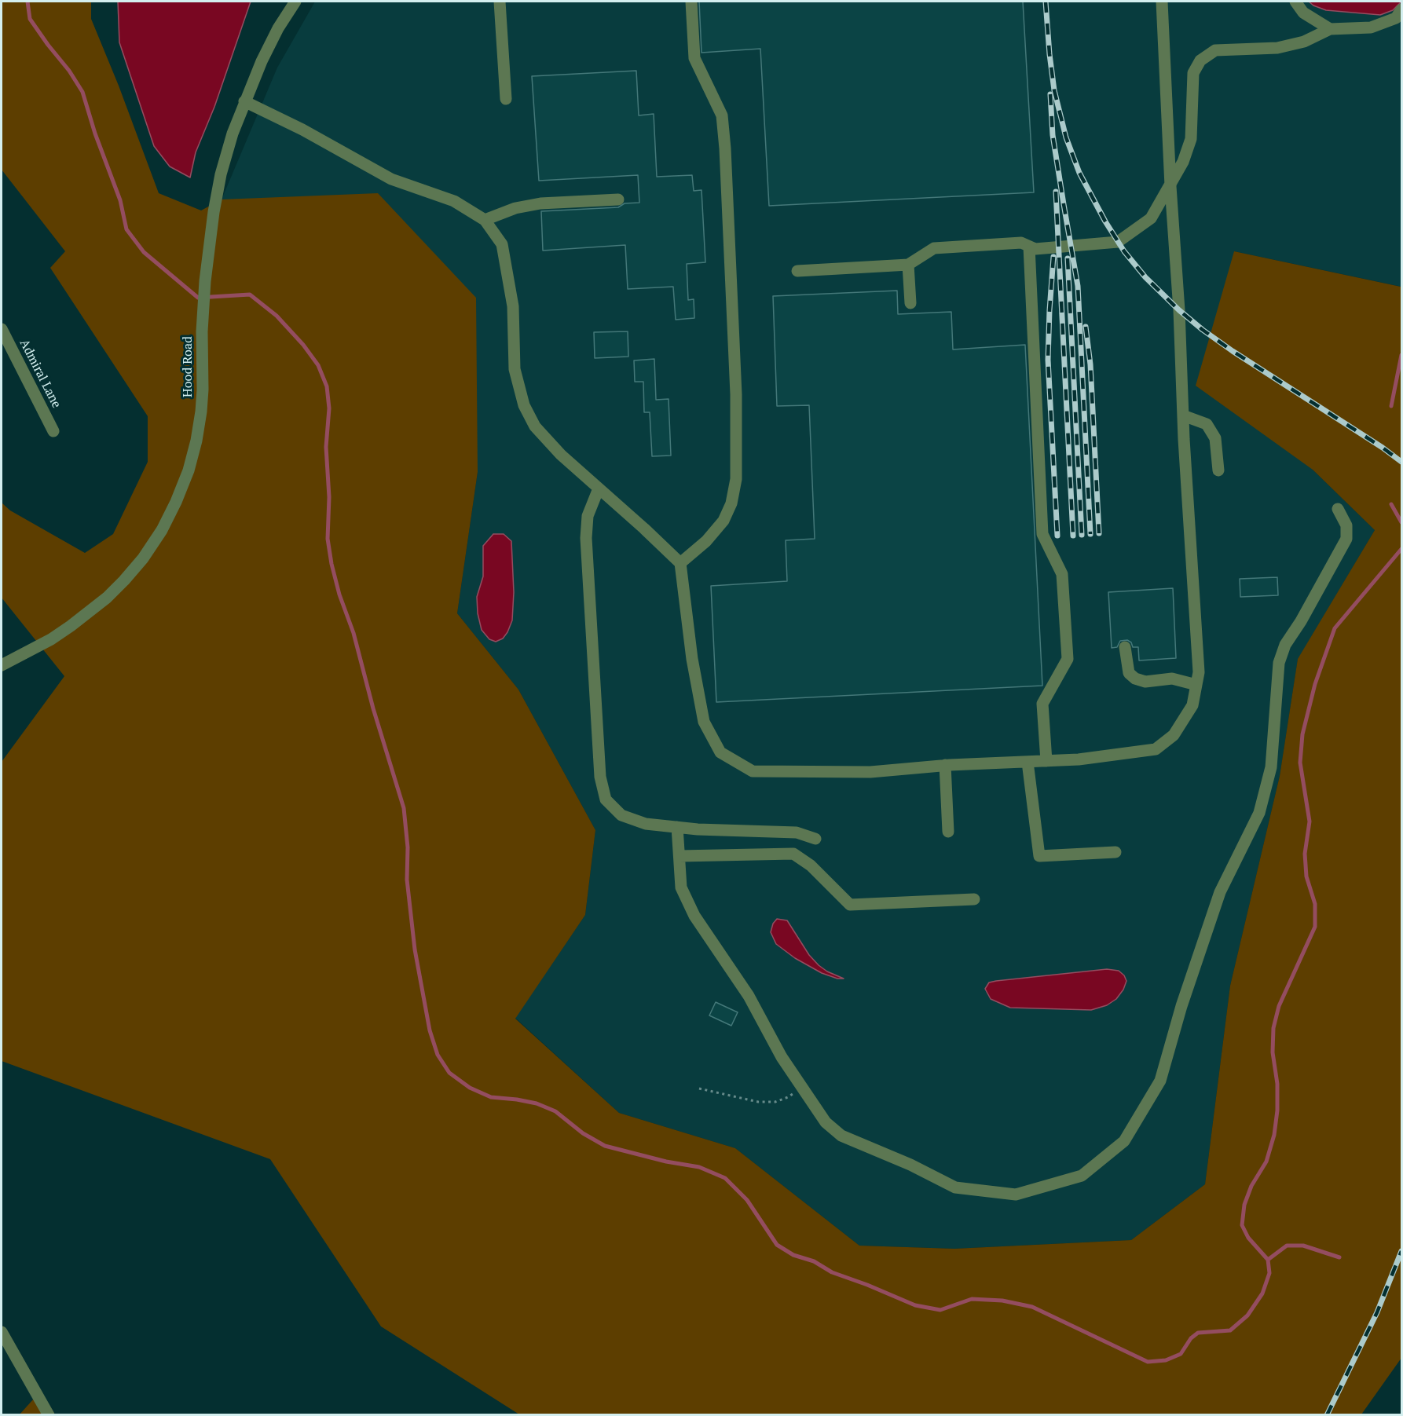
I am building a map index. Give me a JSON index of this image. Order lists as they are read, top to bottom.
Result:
{
  "streets": {
    "street": ["Hood Road", "Admiral Lane"]
  }
}
